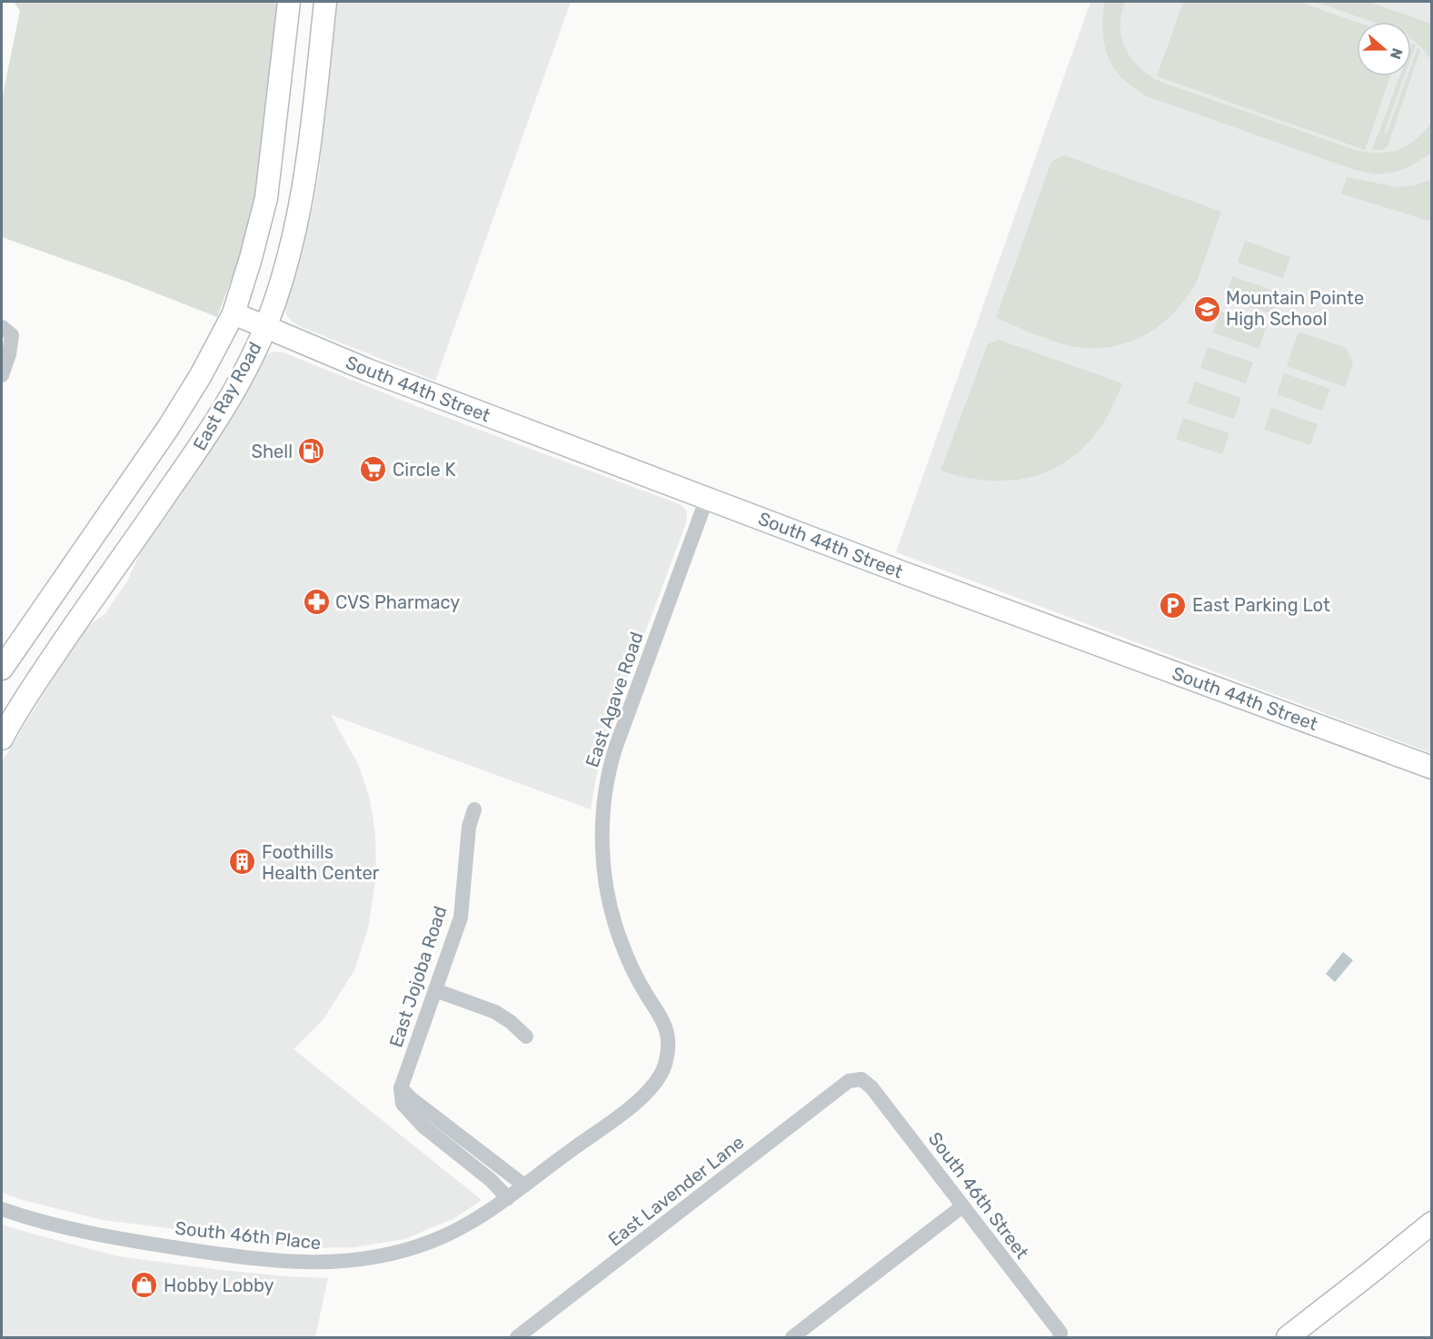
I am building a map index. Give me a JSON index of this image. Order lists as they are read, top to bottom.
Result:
{
  "streets": {
    "main road": ["South 44th Street", "East Ray Road"],
    "street": [
      "East Agave Road",
      "East Jojoba Road",
      "East Lavender Lane",
      "South 46th Street",
      "South 46th Place"
    ]
  },
  "crossings": [
    ["South 44th Street", "East Ray Road"],
    ["South 44th Street", "East Agave Road"],
    ["East Agave Road", "South 46th Place"],
    ["East Lavender Lane", "South 46th Street"]
  ],
  "places": {
    "school or university": ["Mountain Pointe High School"],
    "fuel station": ["Shell"],
    "supermarket": ["Circle K"],
    "pharmacy": ["CVS Pharmacy"],
    "parking": ["East Parking Lot"],
    "building": ["Foothills Health Center"],
    "shop": ["Hobby Lobby"]
  },
  "north": "right"
}
